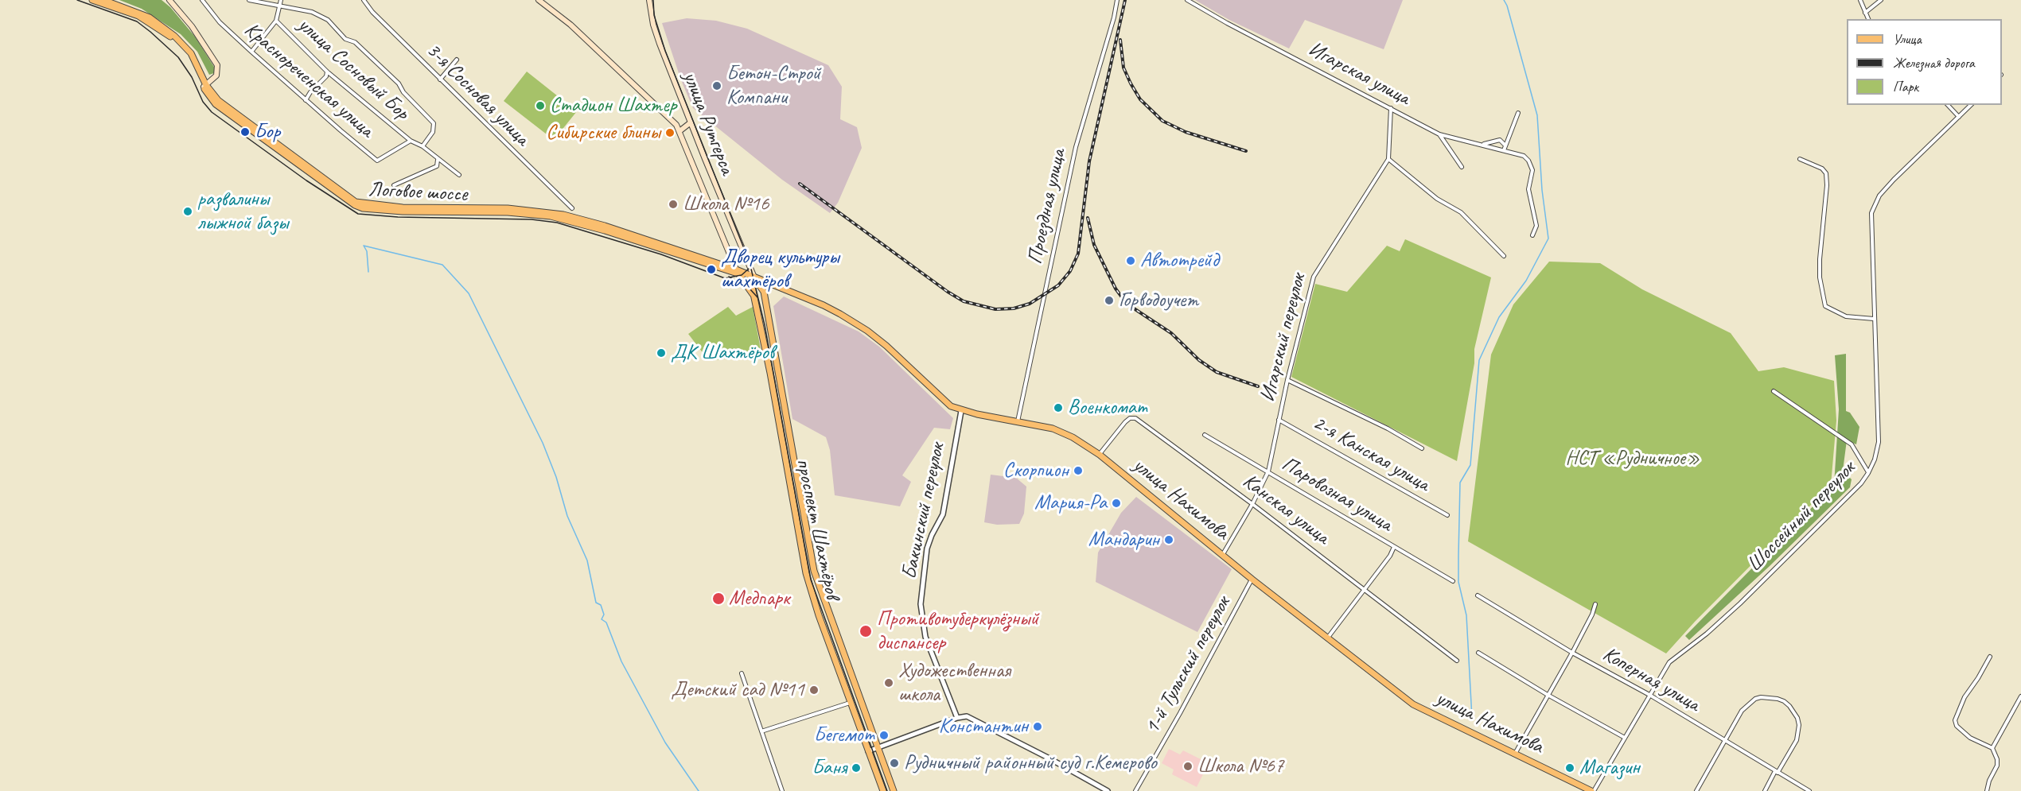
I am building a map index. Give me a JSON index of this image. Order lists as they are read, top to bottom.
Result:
{
  "streets": {
    "main road": [
      "улица Рутгерса",
      "Логовое шоссе",
      "улица Нахимова",
      "проспект Шахтёров"
    ],
    "street": [
      "улица Сосновый Бор",
      "Игарская улица",
      "Краснореченская улица",
      "3-я Сосновая улица",
      "Проездная улица",
      "Игарский переулок",
      "2-я Канская улица",
      "Паровозная улица",
      "Канская улица",
      "Бакинский переулок",
      "Шоссейный переулок",
      "1-й Тульский переулок",
      "Коперная улица"
    ]
  },
  "crossings": [
    ["улица Сосновый Бор", "Краснореченская улица"],
    ["Игарская улица", "Игарский переулок"],
    ["улица Рутгерса", "Логовое шоссе"],
    ["улица Рутгерса", "улица Нахимова"],
    ["улица Рутгерса", "проспект Шахтёров"],
    ["Логовое шоссе", "улица Нахимова"],
    ["Логовое шоссе", "проспект Шахтёров"],
    ["Проездная улица", "улица Нахимова"],
    ["Игарский переулок", "2-я Канская улица"],
    ["Игарский переулок", "Паровозная улица"],
    ["Игарский переулок", "улица Нахимова"],
    ["Игарский переулок", "Канская улица"],
    ["улица Нахимова", "Канская улица"],
    ["улица Нахимова", "Бакинский переулок"],
    ["улица Нахимова", "Шоссейный переулок"],
    ["улица Нахимова", "проспект Шахтёров"],
    ["улица Нахимова", "1-й Тульский переулок"],
    ["Шоссейный переулок", "Коперная улица"]
  ],
  "parks": ["НСТ «Рудничное»"],
  "places": [
    "Бетон-Строй Компани",
    "Стадион Шахтер",
    "Бор",
    "Сибирские блины",
    "Школа №16",
    "развалины лыжной базы",
    "Автотрейд",
    "Дворец культуры шахтёров",
    "Горводоучет",
    "ДК Шахтёров",
    "Военкомат",
    "Скорпион",
    "Мария-Ра",
    "Мандарин",
    "Медпарк",
    "Противотуберкулёзный диспансер",
    "Художественная школа",
    "Детский сад №11",
    "Константин",
    "Бегемот",
    "Рудничный районный суд г.Кемерово",
    "Школа №67",
    "Баня",
    "Магазин"
  ],
  "legend": ["Улица", "Железная дорога", "Парк"]
}
